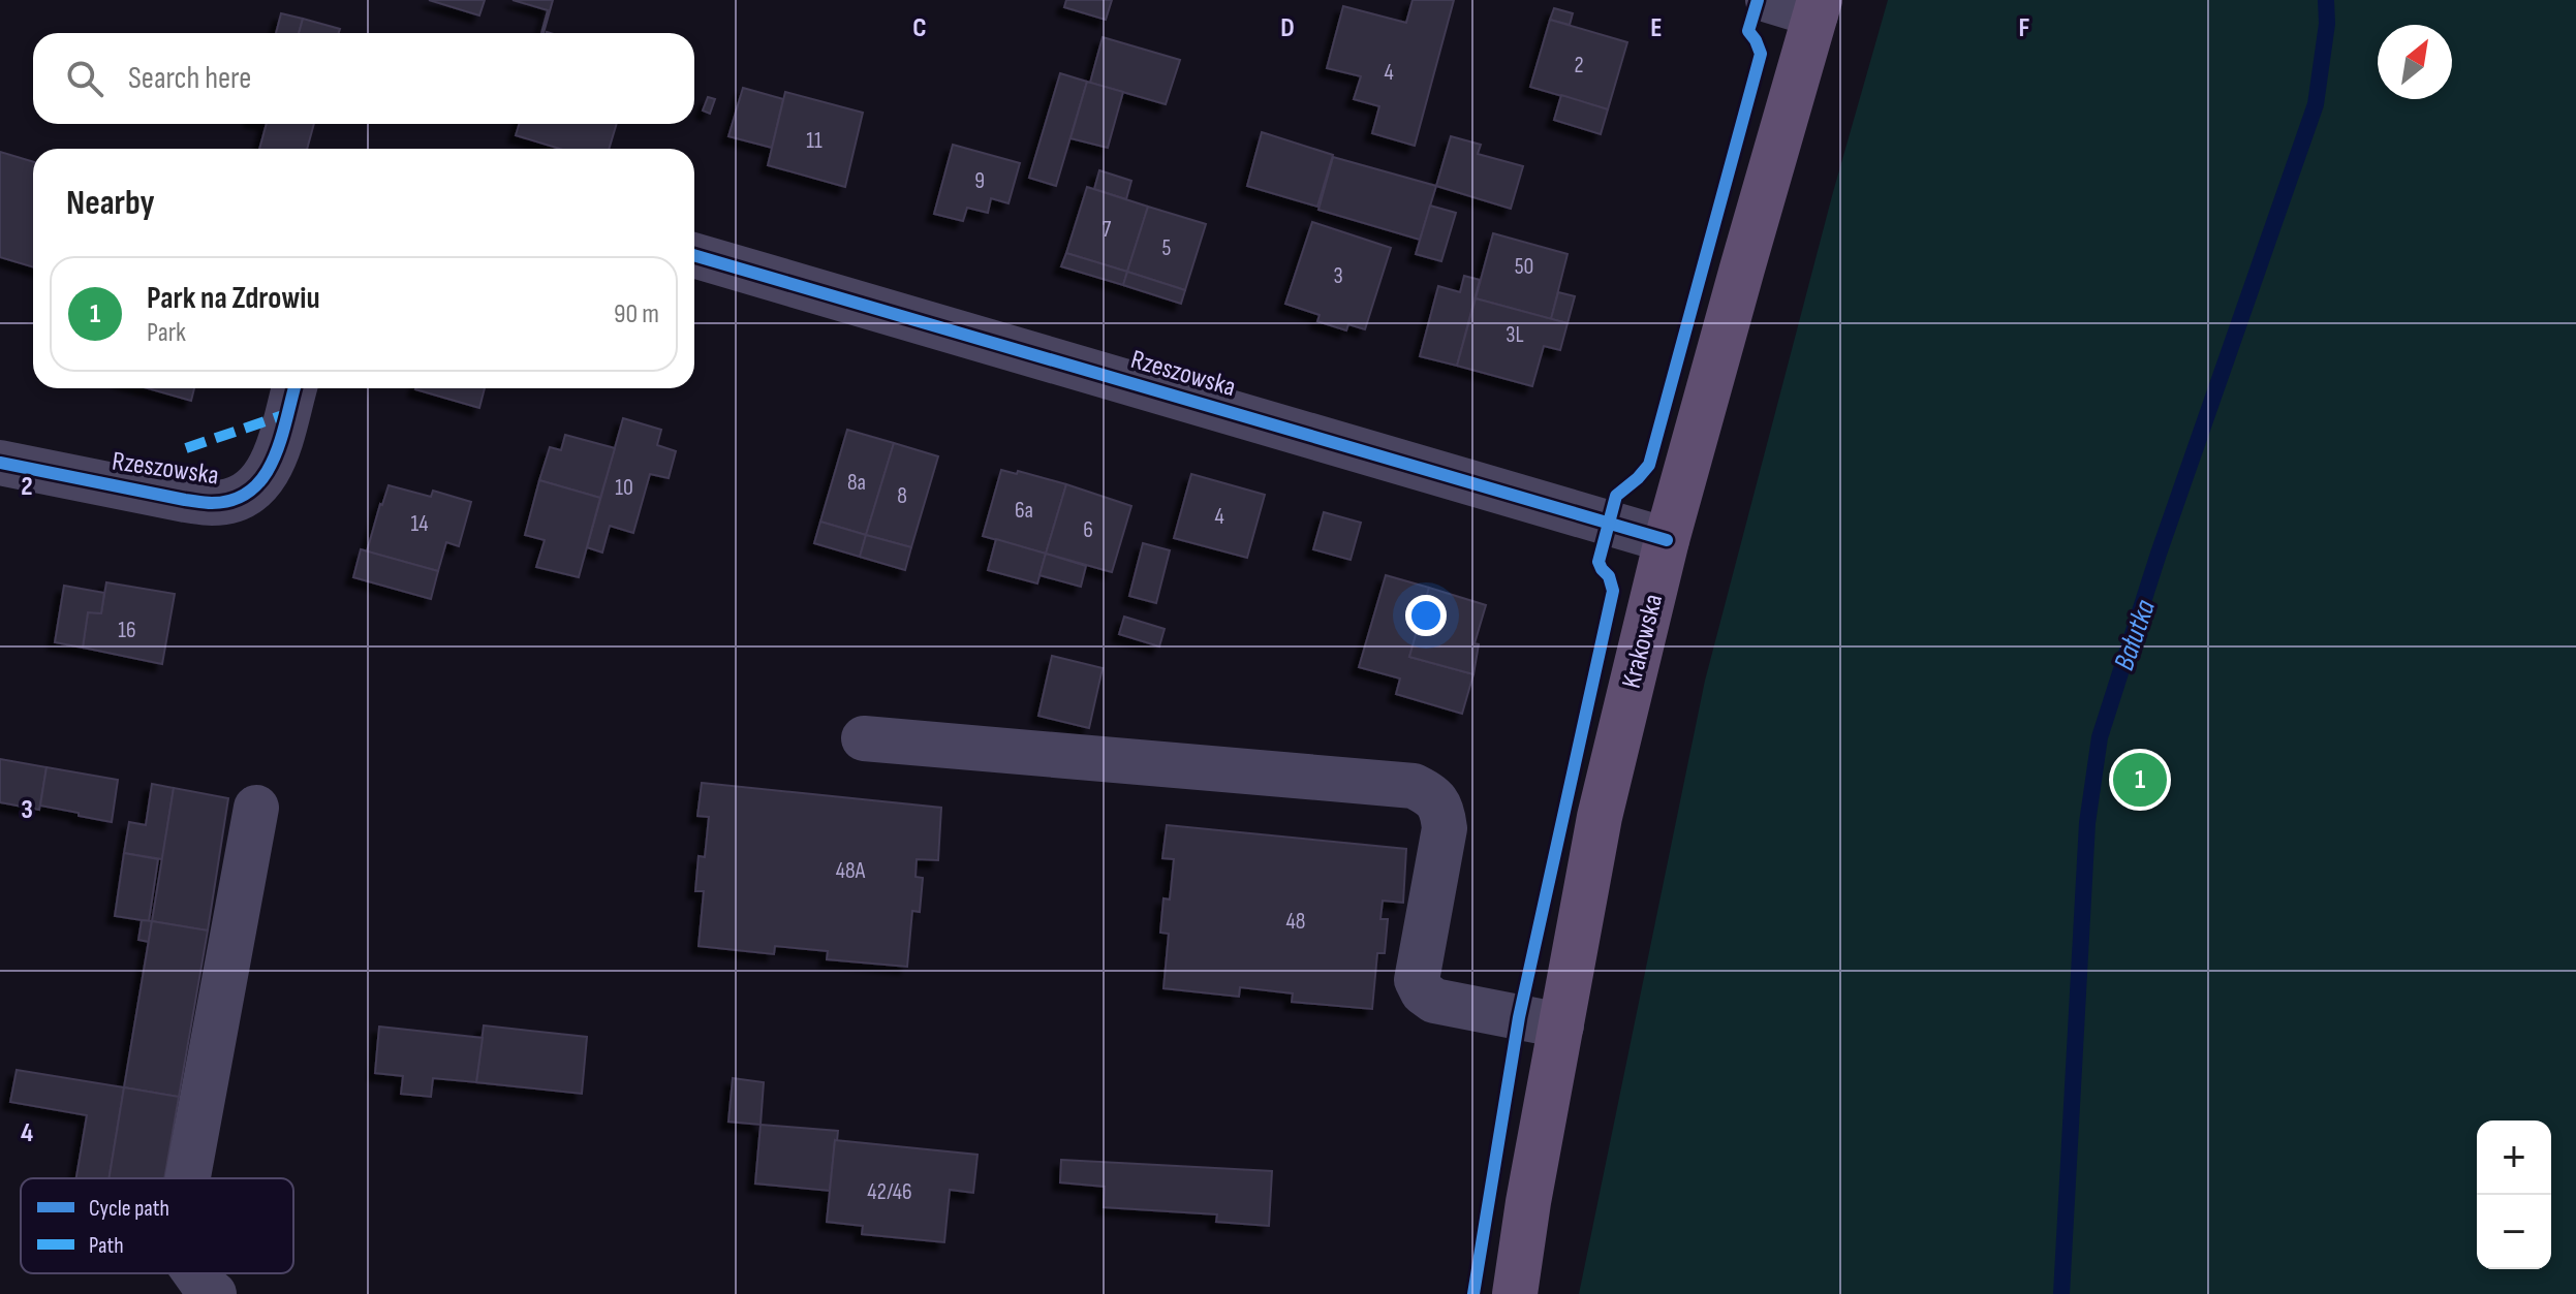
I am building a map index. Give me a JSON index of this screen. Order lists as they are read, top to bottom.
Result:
{
  "streets": {
    "main road": ["Krakowska"],
    "street": ["Rzeszowska"]
  },
  "crossings": [
    ["Rzeszowska", "Krakowska"]
  ],
  "water": ["Bałutka"],
  "house_numbers": [
    "2",
    "4",
    "11",
    "9",
    "7",
    "5",
    "50",
    "3",
    "3L",
    "8a",
    "10",
    "8",
    "6a",
    "4",
    "14",
    "6",
    "16",
    "48A",
    "48",
    "42/46"
  ],
  "legend": ["Cycle path", "Path"],
  "north": "top right",
  "page": {
    "search": "Search here",
    "heading": "Nearby",
    "list": [
      {
        "mark": "1",
        "name": "Park na Zdrowiu",
        "note": "Park",
        "value": "90 m"
      }
    ],
    "pins": "1",
    "map_buttons": ["+", "−"]
  },
  "grid": {
    "columns": [
      "C",
      "D",
      "E",
      "F"
    ],
    "rows": ["2", "3", "4"]
  }
}
